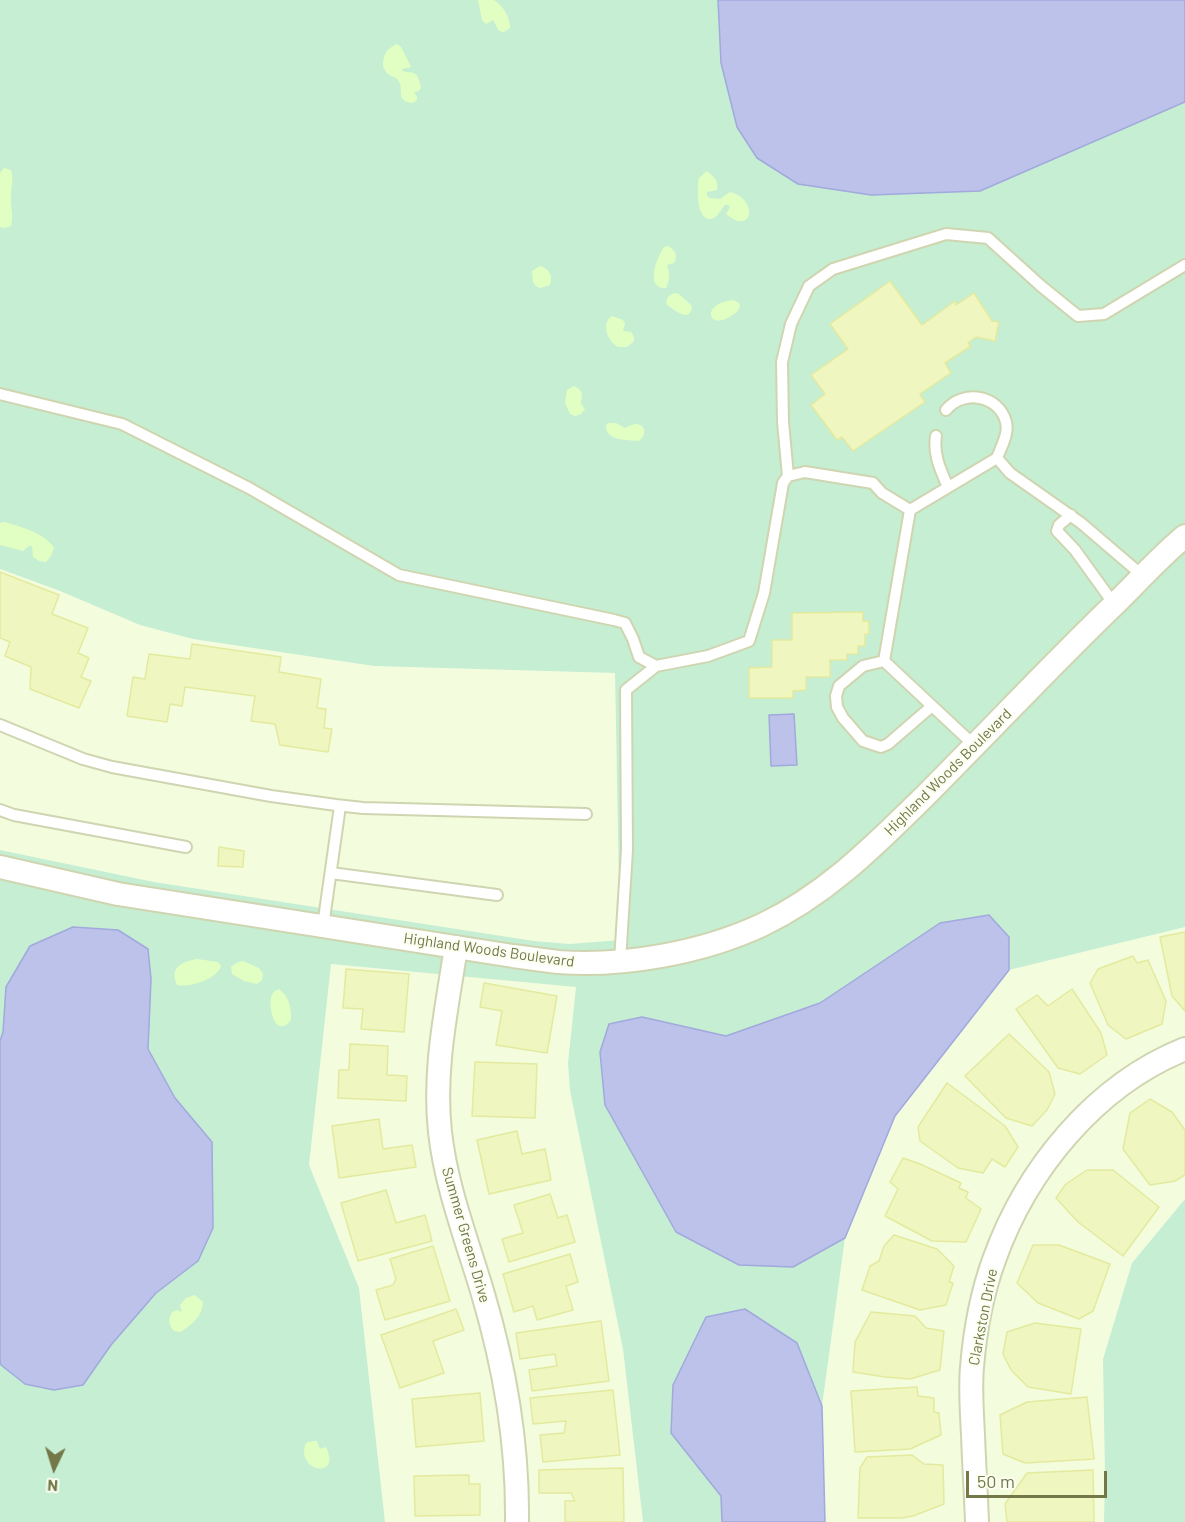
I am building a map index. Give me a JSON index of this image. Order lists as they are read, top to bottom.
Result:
{
  "streets": {
    "street": ["Highland Woods Boulevard", "Summer Greens Drive", "Clarkston Drive"]
  },
  "crossings": [
    ["Highland Woods Boulevard", "Summer Greens Drive"]
  ],
  "scale_bar": "50 m",
  "north": "bottom"
}
